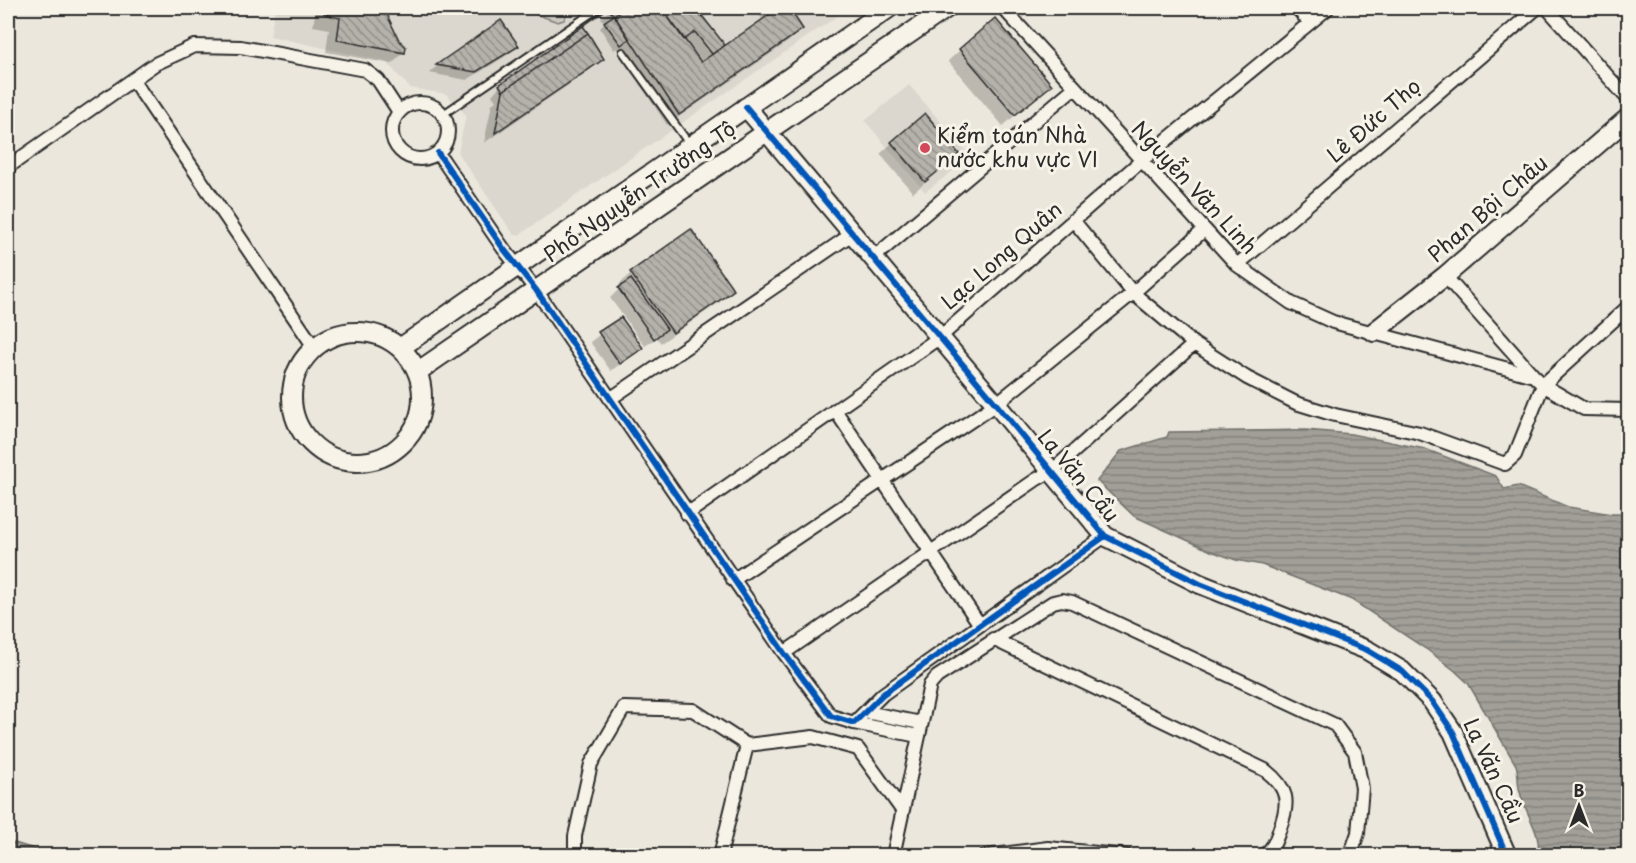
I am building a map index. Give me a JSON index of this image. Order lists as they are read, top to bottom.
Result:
{
  "streets": {
    "street": [
      "Lê Đức Thọ",
      "Nguyễn Văn Linh",
      "Phố Nguyễn Trường Tộ",
      "Phan Bội Châu",
      "Lạc Long Quân",
      "La Văn Cầu"
    ]
  },
  "crossings": [
    ["Lê Đức Thọ", "Nguyễn Văn Linh"],
    ["Nguyễn Văn Linh", "Phan Bội Châu"],
    ["Nguyễn Văn Linh", "Lạc Long Quân"],
    ["Phố Nguyễn Trường Tộ", "La Văn Cầu"],
    ["Lạc Long Quân", "La Văn Cầu"]
  ],
  "places": ["Kiểm toán Nhà nước khu vực VI"],
  "north": "top"
}
